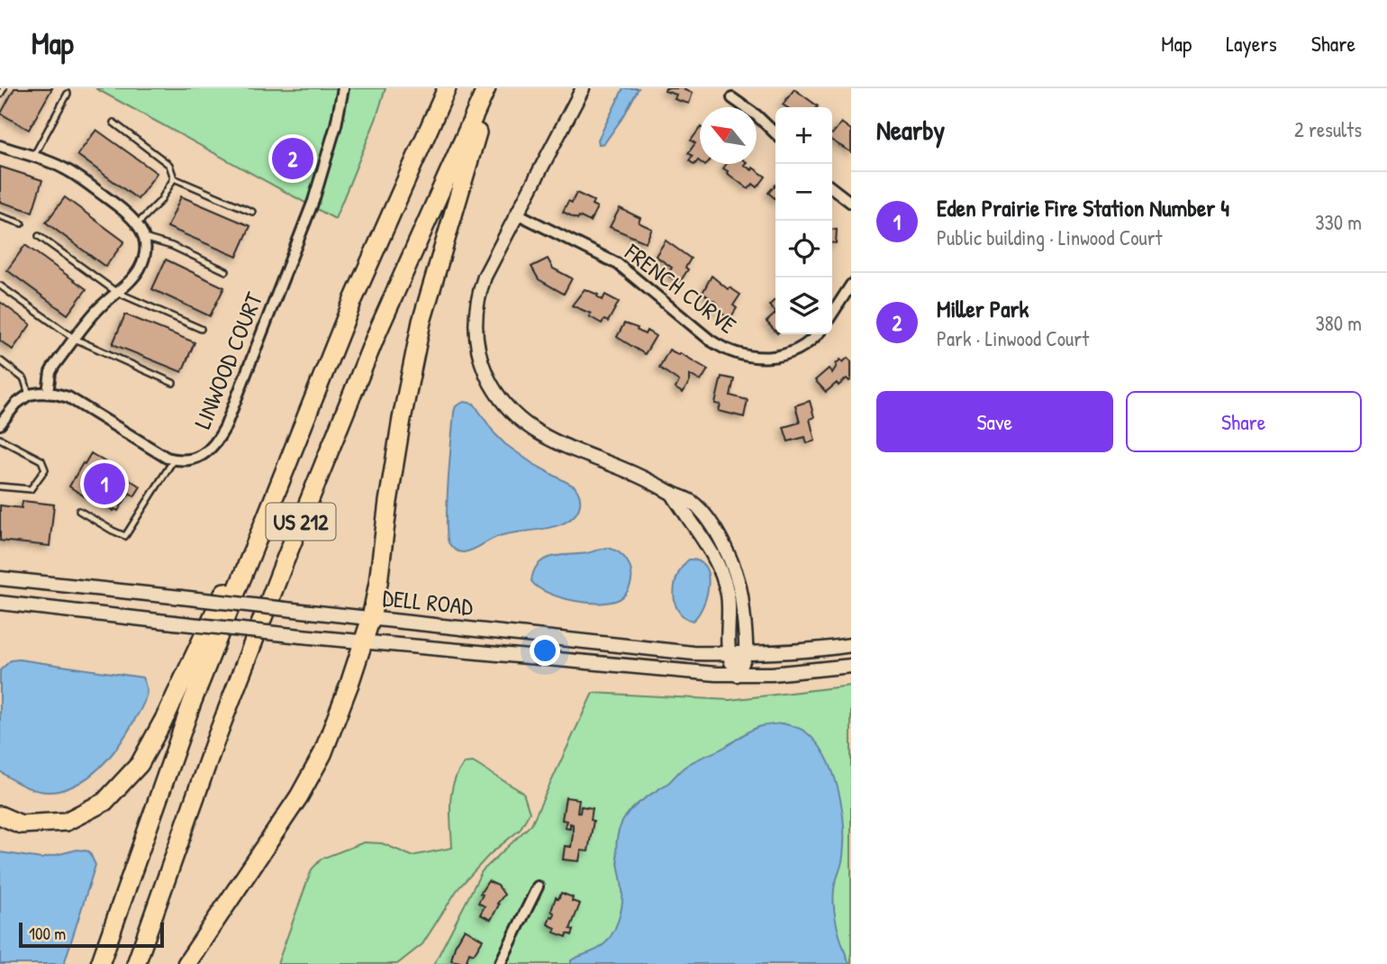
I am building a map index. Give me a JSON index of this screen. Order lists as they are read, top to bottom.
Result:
{
  "streets": {
    "highway": ["US 212"],
    "main road": ["DELL ROAD"],
    "street": ["FRENCH CURVE", "LINWOOD COURT"]
  },
  "scale_bar": "100 m",
  "north": "top left",
  "page": {
    "header": "Map",
    "nav": ["Map", "Layers", "Share"],
    "heading": ["Nearby", "2 results"],
    "map_buttons": ["+", "−"],
    "pins": ["2", "1"],
    "list": [
      {
        "mark": "1",
        "name": "Eden Prairie Fire Station Number 4",
        "note": "Public building · Linwood Court",
        "value": "330 m"
      },
      {
        "mark": "2",
        "name": "Miller Park",
        "note": "Park · Linwood Court",
        "value": "380 m"
      }
    ],
    "buttons": ["Save", "Share"],
    "scale": "100 m"
  }
}
